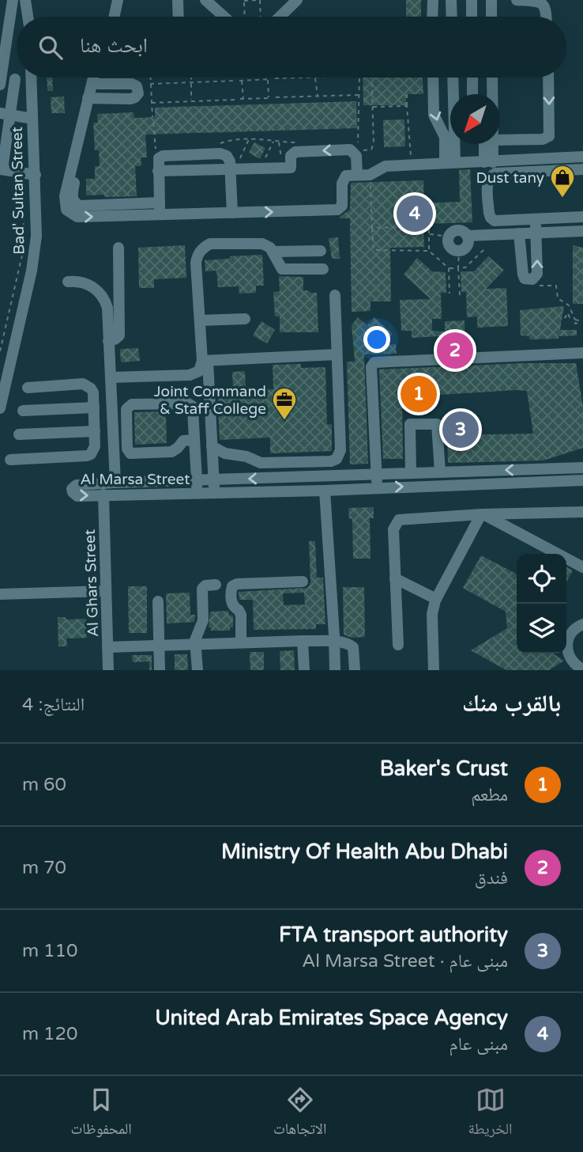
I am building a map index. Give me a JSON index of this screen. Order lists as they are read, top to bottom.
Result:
{
  "streets": {
    "street": ["Bad' Sultan Street", "Al Marsa Street", "Al Ghars Street"]
  },
  "crossings": [
    ["Al Marsa Street", "Al Ghars Street"]
  ],
  "places": {
    "shop": ["Dust tany"],
    "office": ["Joint Command & Staff College"]
  },
  "north": "bottom left",
  "page": {
    "search": "ابحث هنا",
    "pins": [
      "4",
      "2",
      "1",
      "3"
    ],
    "heading": ["بالقرب منك", "النتائج: 4"],
    "list": [
      {
        "mark": "1",
        "name": "Baker's Crust",
        "note": "مطعم",
        "value": "60 m"
      },
      {
        "mark": "2",
        "name": "Ministry Of Health Abu Dhabi",
        "note": "فندق",
        "value": "70 m"
      },
      {
        "mark": "3",
        "name": "FTA transport authority",
        "note": "مبنى عام · Al Marsa Street",
        "value": "110 m"
      },
      {
        "mark": "4",
        "name": "United Arab Emirates Space Agency",
        "note": "مبنى عام",
        "value": "120 m"
      }
    ],
    "nav": ["الخريطة", "الاتجاهات", "المحفوظات"]
  }
}
